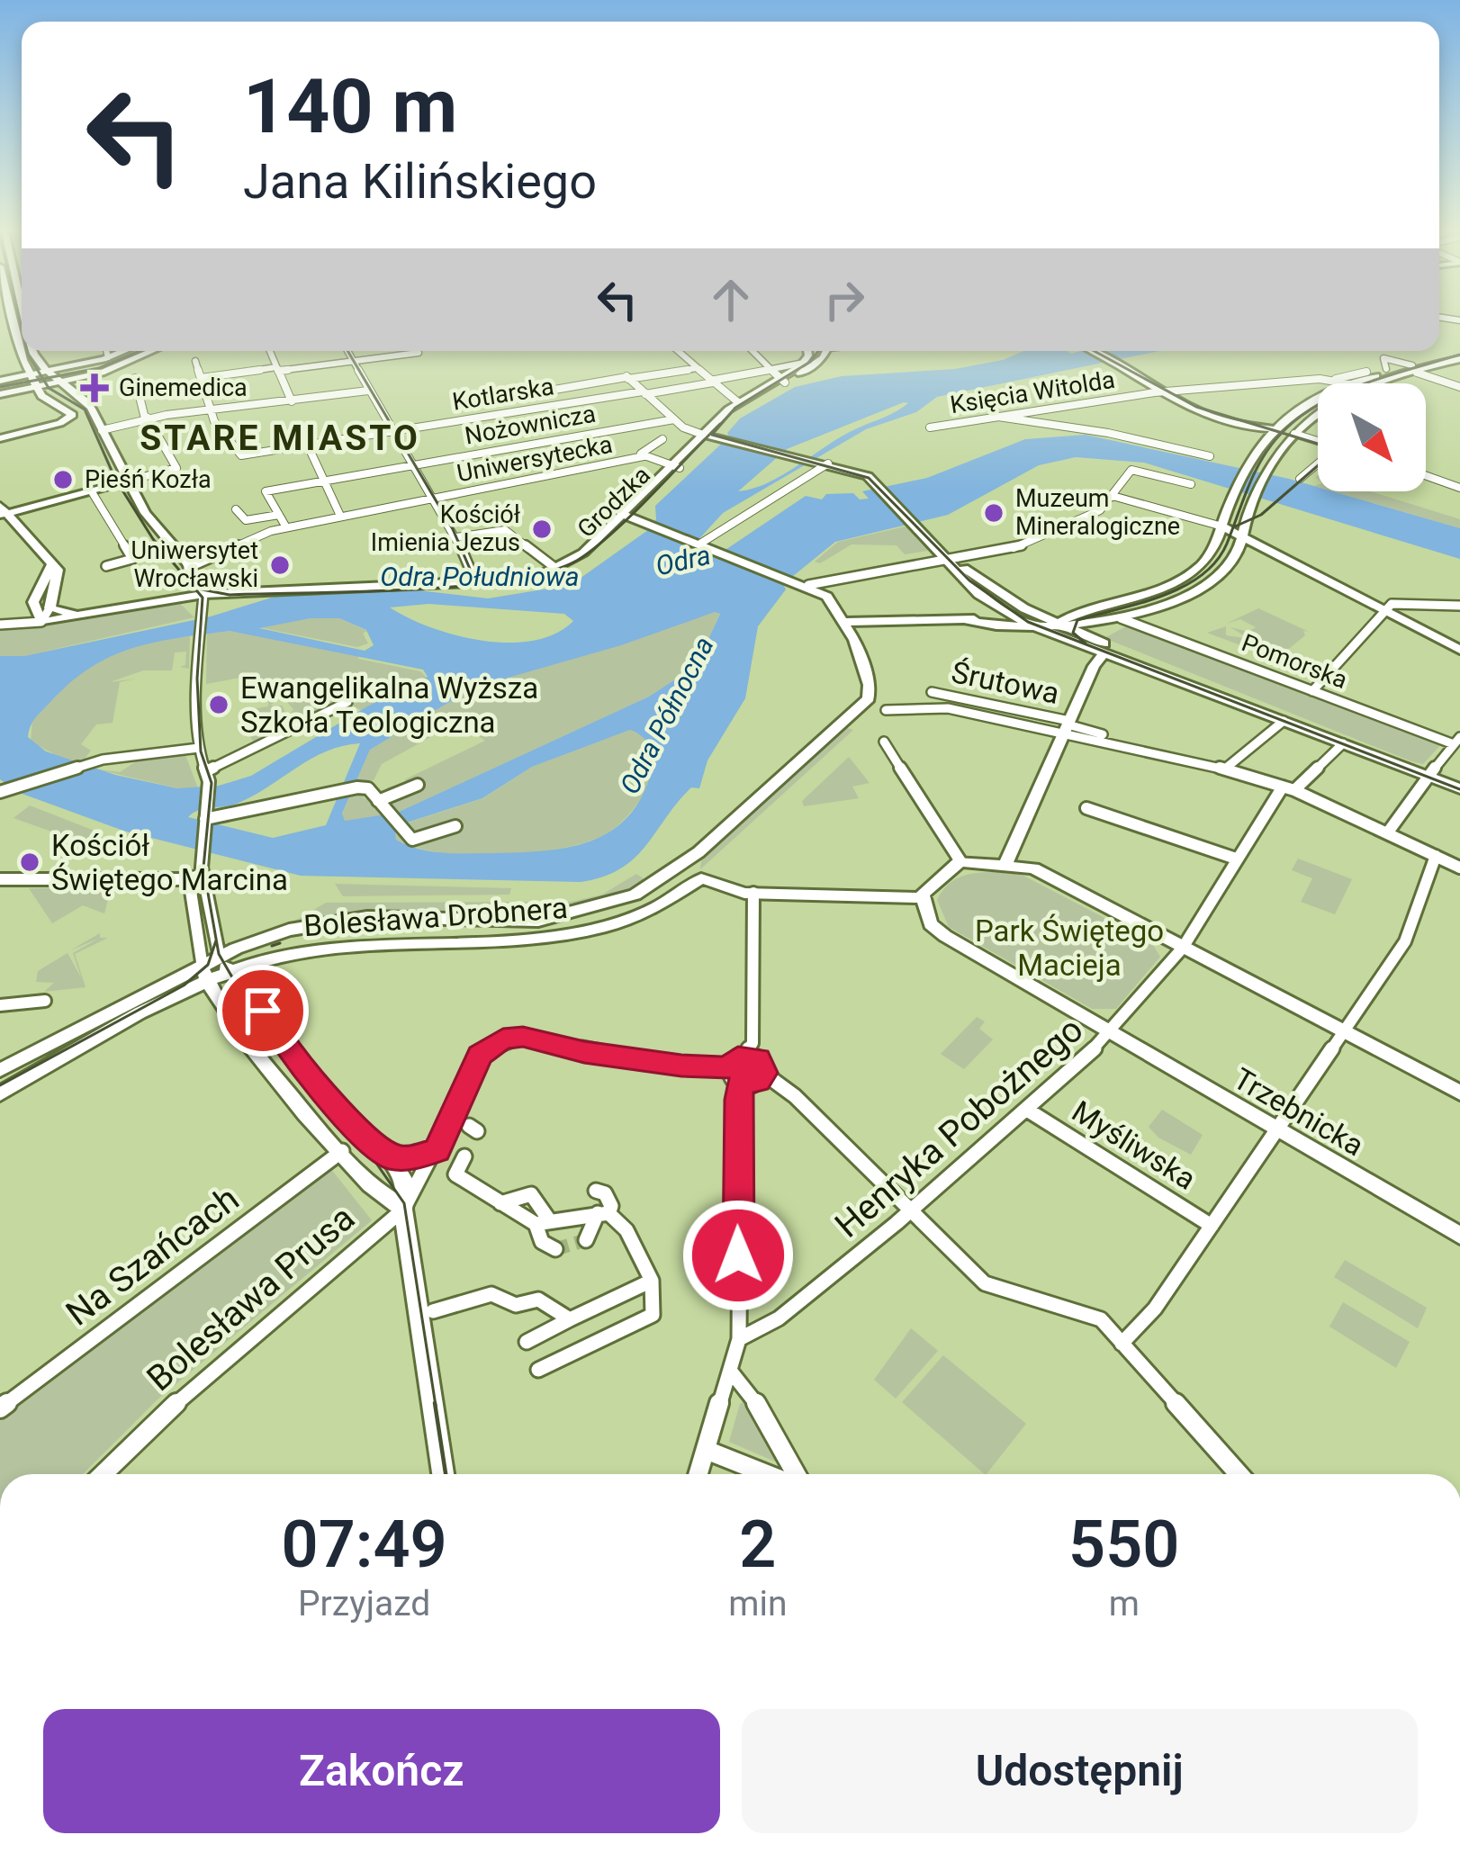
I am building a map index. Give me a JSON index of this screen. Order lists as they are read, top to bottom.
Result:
{
  "streets": {
    "street": [
      "Księcia Witolda",
      "Kotlarska",
      "Nożownicza",
      "Uniwersytecka",
      "Grodzka",
      "Pomorska",
      "Śrutowa",
      "Bolesława Drobnera",
      "Trzebnicka",
      "Henryka Pobożnego",
      "Myśliwska",
      "Na Szańcach",
      "Bolesława Prusa"
    ]
  },
  "crossings": [
    ["Pomorska", "Henryka Pobożnego"],
    ["Trzebnicka", "Henryka Pobożnego"],
    ["Henryka Pobożnego", "Myśliwska"]
  ],
  "districts": ["STARE MIASTO"],
  "water": ["Odra", "Odra Południowa", "Odra Północna"],
  "parks": ["Park Świętego Macieja"],
  "places": {
    "health": ["Ginemedica"],
    "other": [
      "Pieśń Kozła",
      "Muzeum Mineralogiczne",
      "Kościół Imienia Jezus",
      "Uniwersytet Wrocławski",
      "Ewangelikalna Wyższa Szkoła Teologiczna",
      "Kościół Świętego Marcina"
    ]
  },
  "north": "bottom right",
  "page": {
    "turn": ["140 m", "Jana Kilińskiego"],
    "eta": [
      "07:49",
      "Przyjazd",
      "2",
      "min",
      "550",
      "m"
    ],
    "buttons": ["Zakończ", "Udostępnij"]
  }
}
